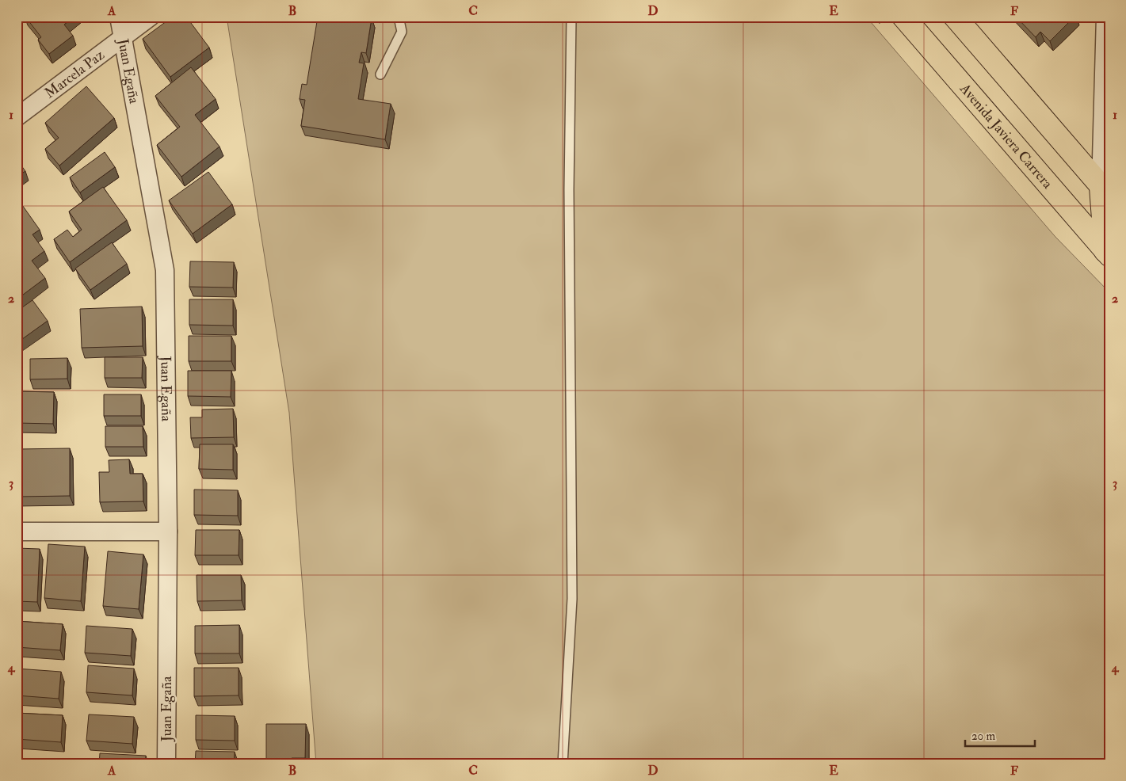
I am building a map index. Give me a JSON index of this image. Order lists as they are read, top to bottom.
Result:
{
  "streets": {
    "main road": ["Avenida Javiera Carrera"],
    "street": ["Juan Egaña", "Marcela Paz"]
  },
  "crossings": [
    ["Juan Egaña", "Marcela Paz"]
  ],
  "scale_bar": "20 m",
  "grid": {
    "columns": [
      "A",
      "B",
      "C",
      "D",
      "E",
      "F"
    ],
    "rows": [
      "1",
      "2",
      "3",
      "4"
    ]
  }
}
